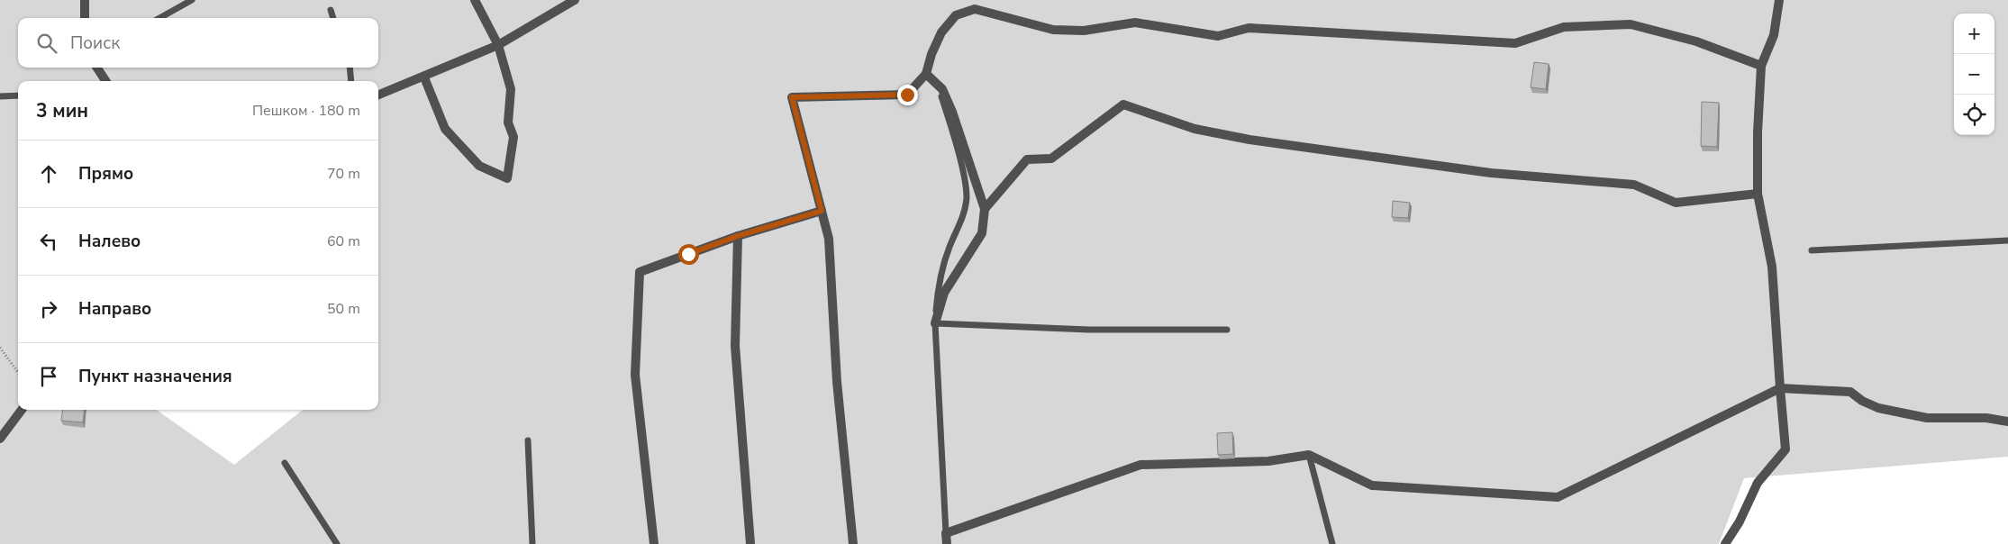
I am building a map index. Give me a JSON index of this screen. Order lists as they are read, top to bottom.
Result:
{
  "page": {
    "map_buttons": ["+", "−"],
    "search": "Поиск",
    "heading": ["3 мин", "Пешком · 180 m"],
    "list": [
      ["Прямо", "70 m"],
      ["Налево", "60 m"],
      ["Направо", "50 m"],
      "Пункт назначения"
    ]
  }
}
